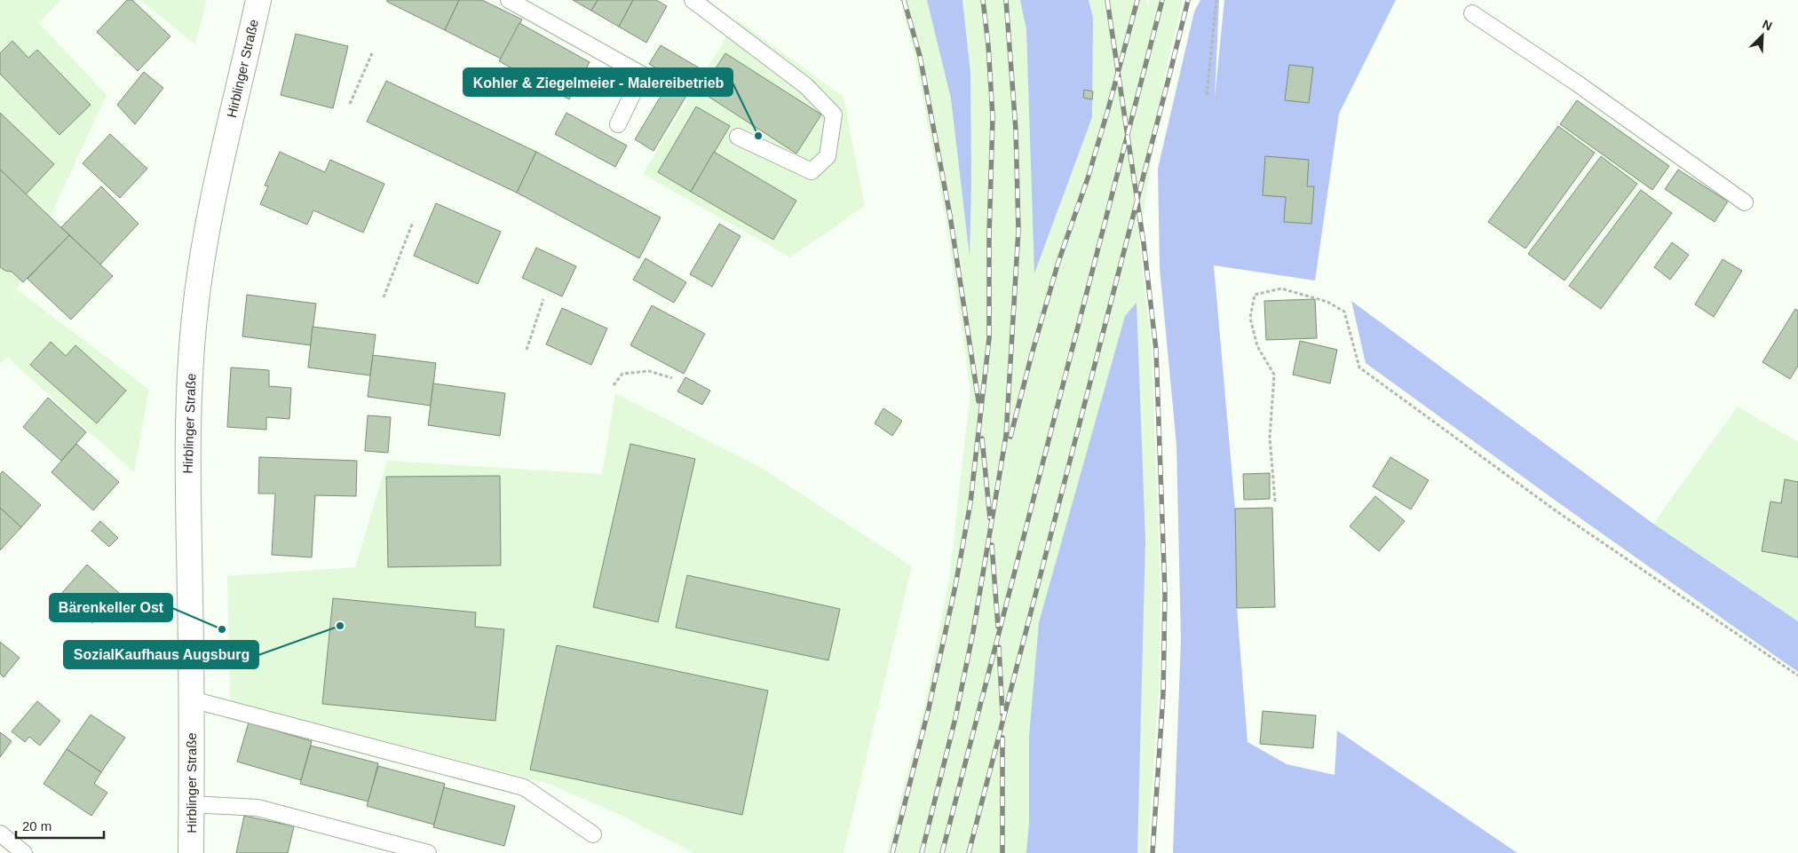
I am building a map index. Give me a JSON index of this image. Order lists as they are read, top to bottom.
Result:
{
  "streets": {
    "street": ["Hirblinger Straße"]
  },
  "places": ["Kohler & Ziegelmeier - Malereibetrieb", "SozialKaufhaus Augsburg", "Bärenkeller Ost"],
  "scale_bar": "20 m",
  "north": "top right"
}
